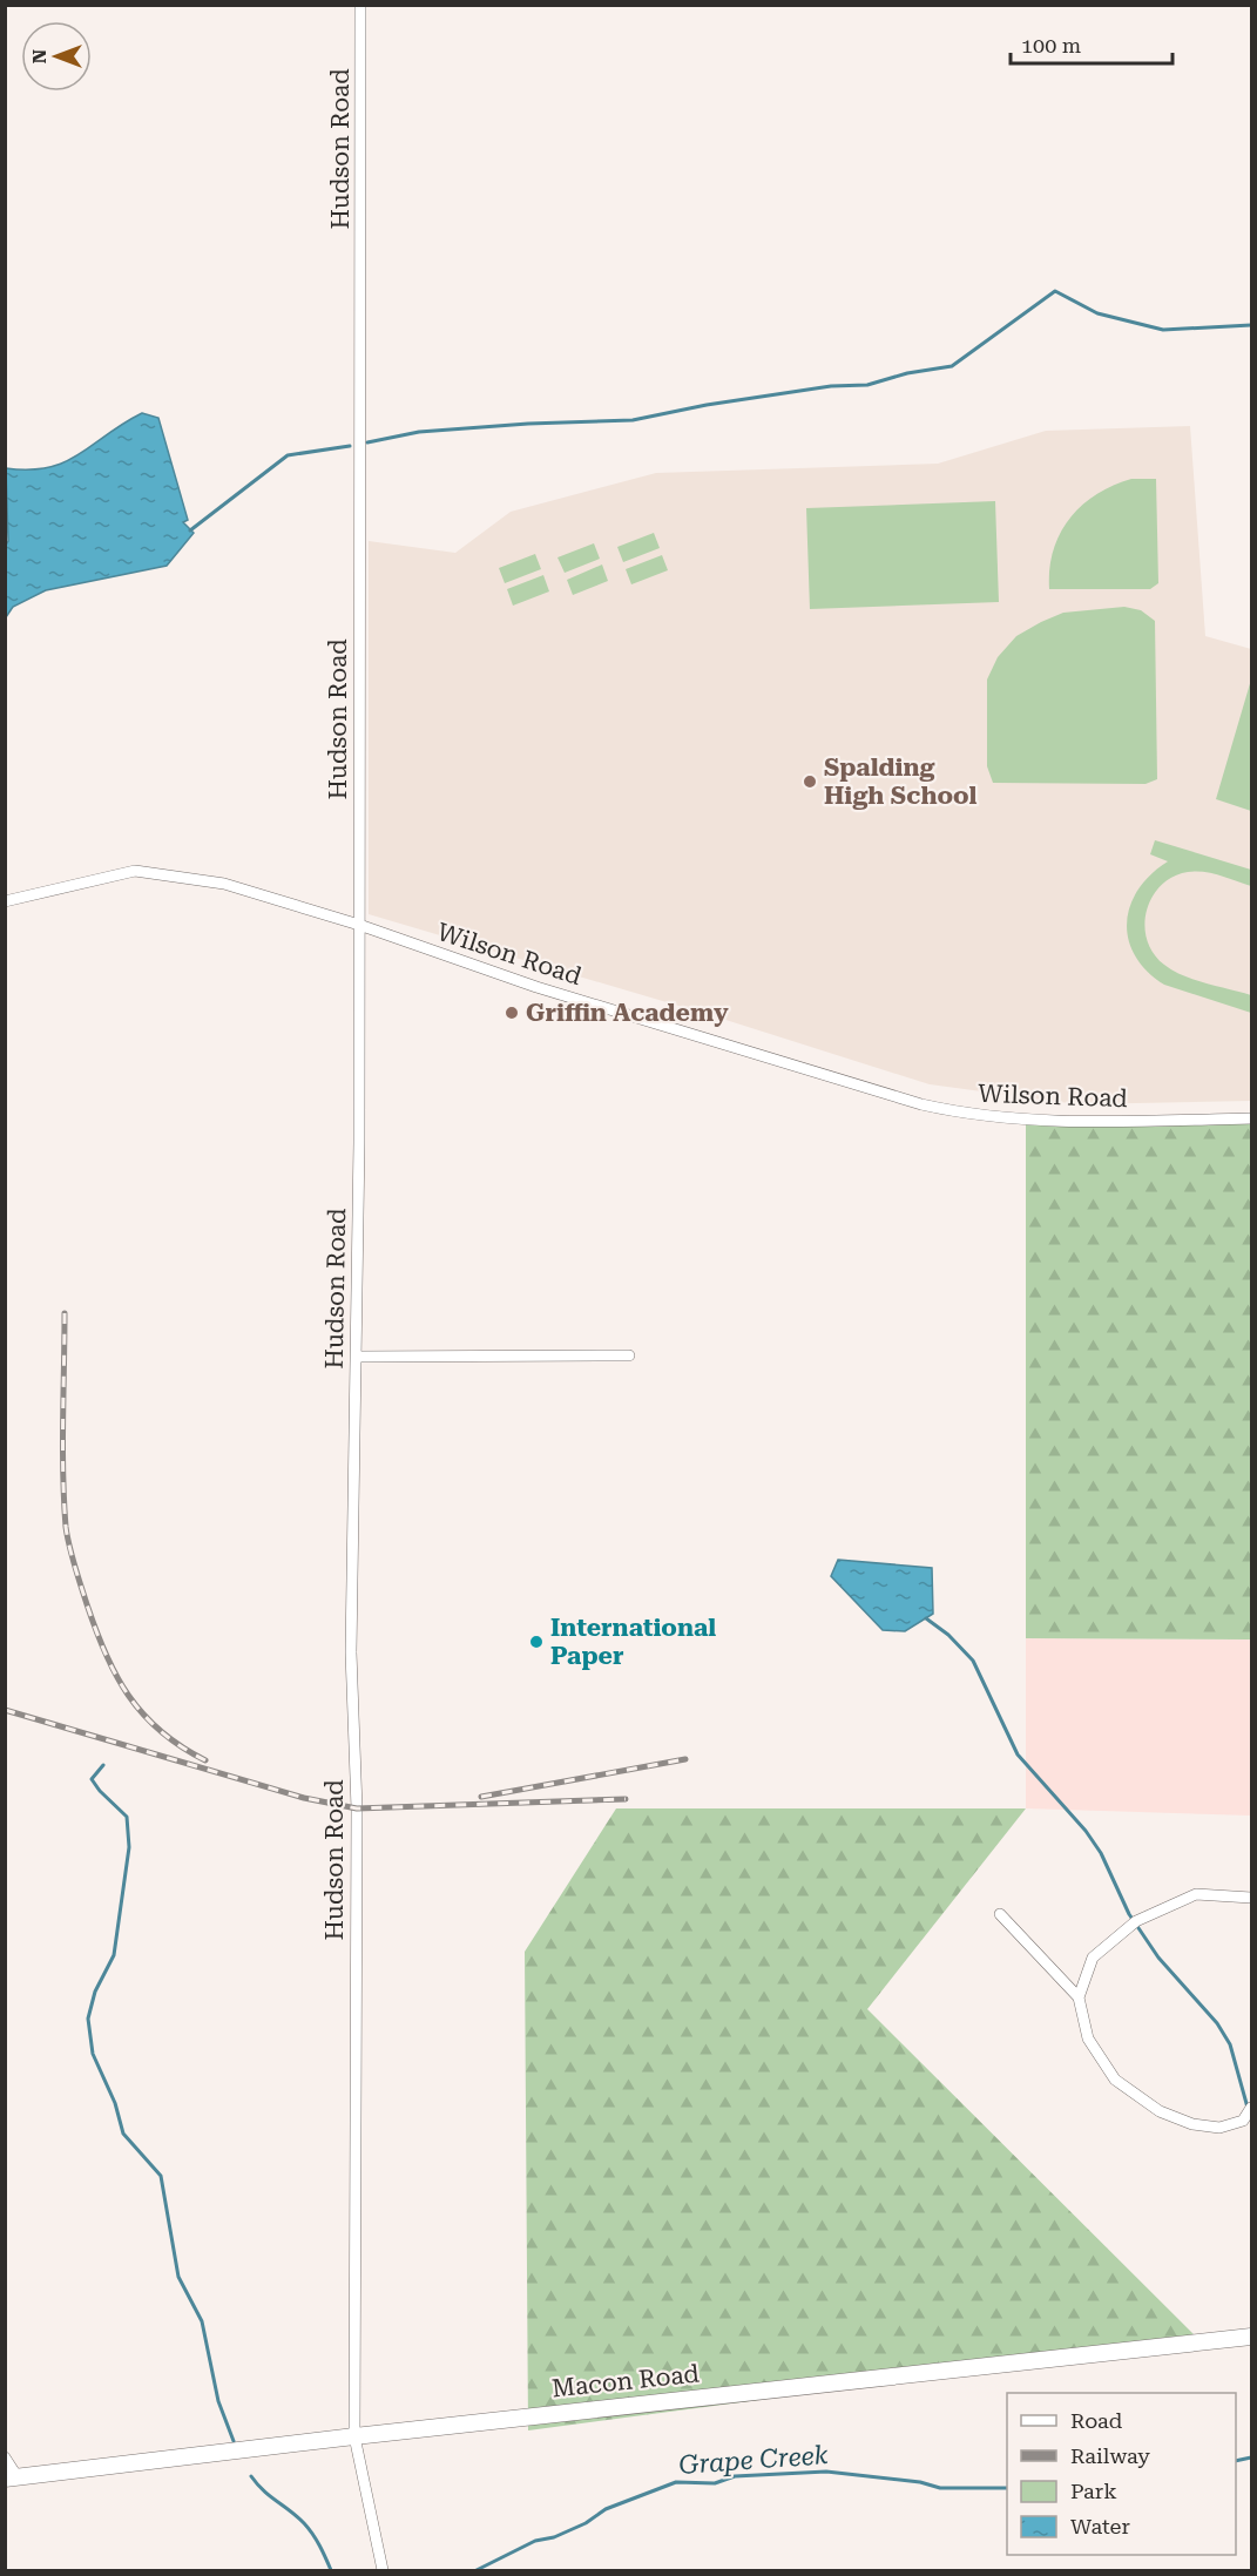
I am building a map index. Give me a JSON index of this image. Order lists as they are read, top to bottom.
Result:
{
  "streets": {
    "main road": ["Macon Road"],
    "street": ["Hudson Road", "Wilson Road"]
  },
  "crossings": [
    ["Hudson Road", "Wilson Road"],
    ["Hudson Road", "Macon Road"]
  ],
  "water": ["Grape Creek"],
  "places": ["Spalding High School", "Griffin Academy", "International Paper"],
  "legend": [
    "Road",
    "Railway",
    "Park",
    "Water"
  ],
  "scale_bar": "100 m",
  "north": "left"
}
